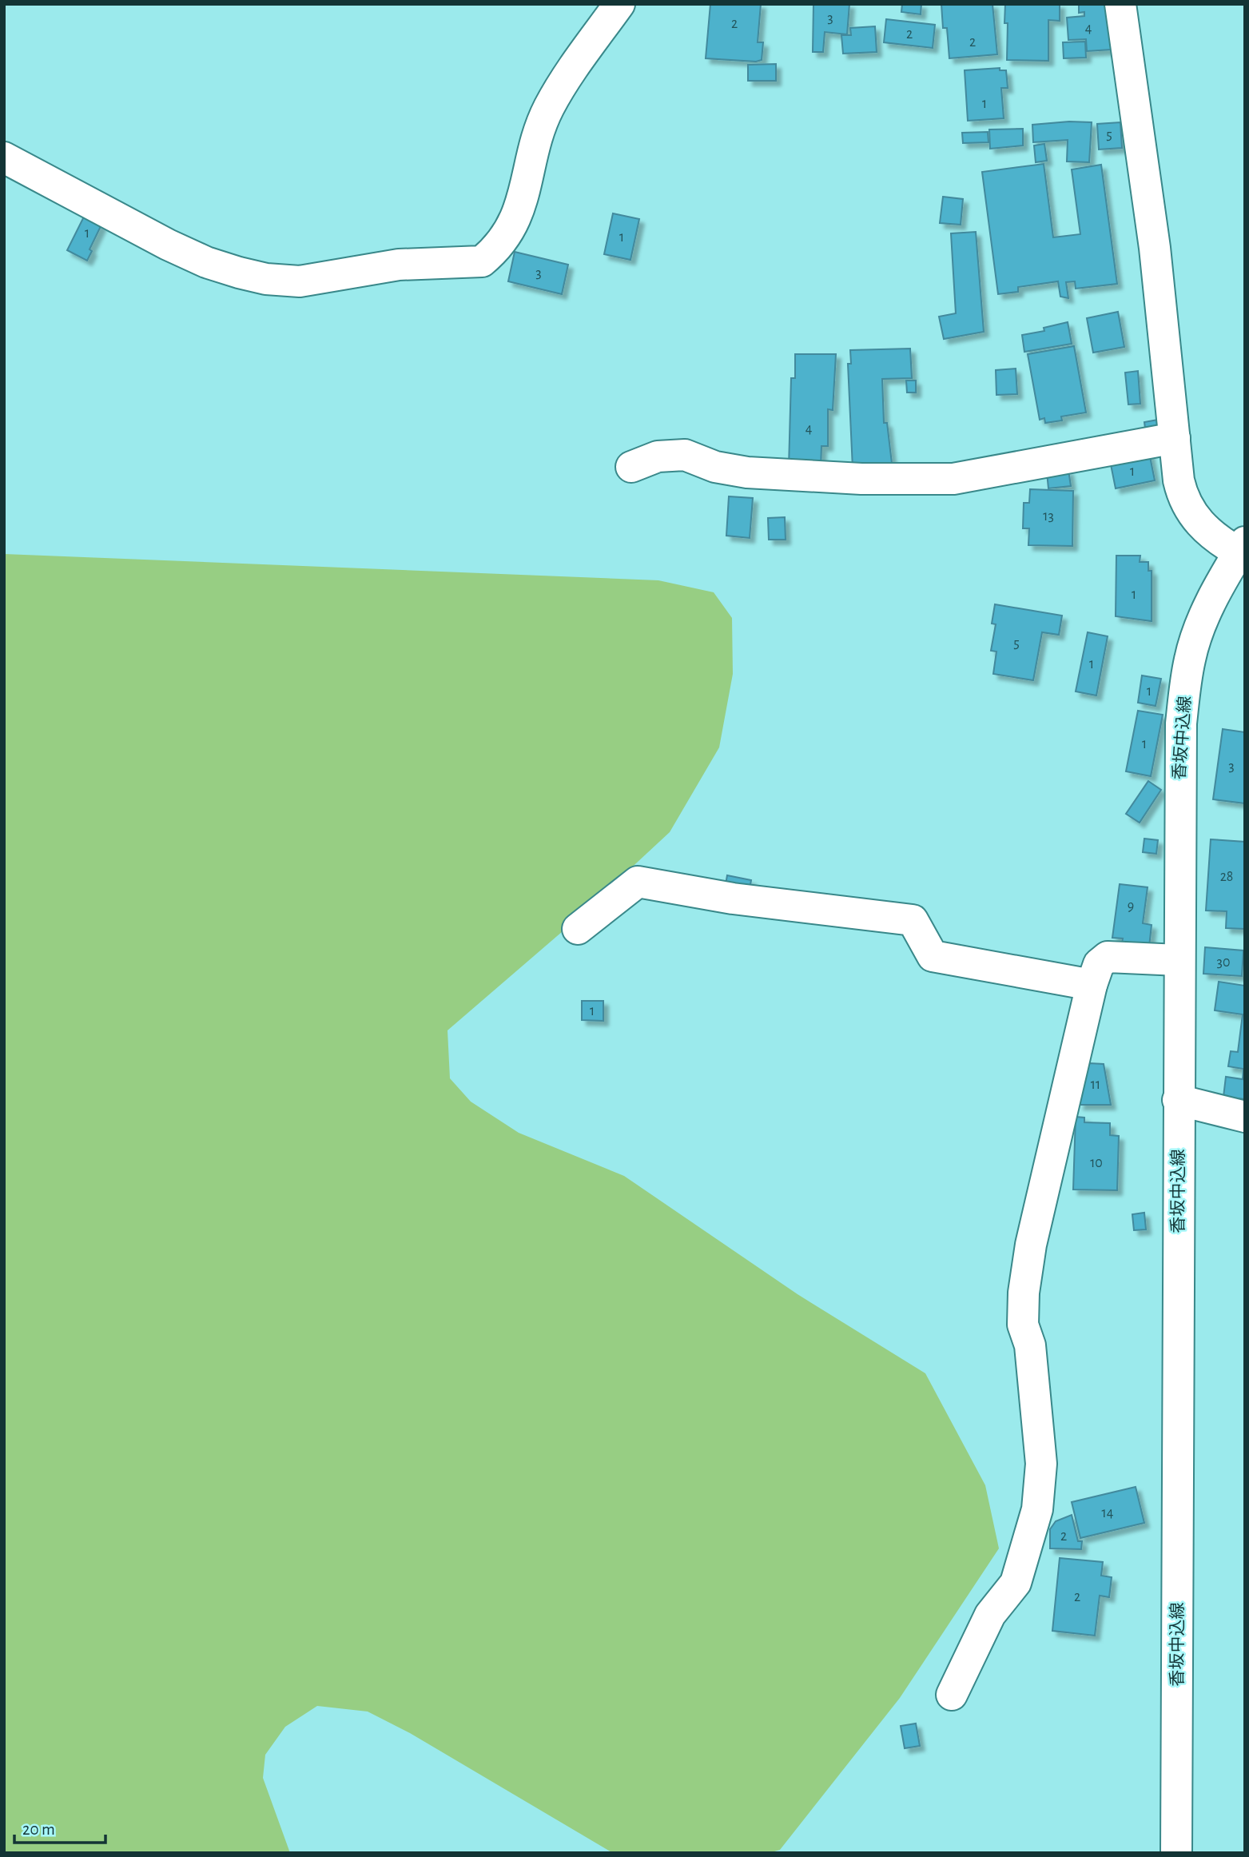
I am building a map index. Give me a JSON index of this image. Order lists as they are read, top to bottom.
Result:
{
  "streets": {
    "street": ["香坂中込線"]
  },
  "house_numbers": [
    "3",
    "2",
    "4",
    "2",
    "2",
    "1",
    "5",
    "1",
    "1",
    "3",
    "4",
    "1",
    "13",
    "1",
    "5",
    "1",
    "1",
    "1",
    "3",
    "28",
    "9",
    "30",
    "1",
    "11",
    "10",
    "14",
    "2",
    "2"
  ],
  "scale_bar": "20 m"
}
